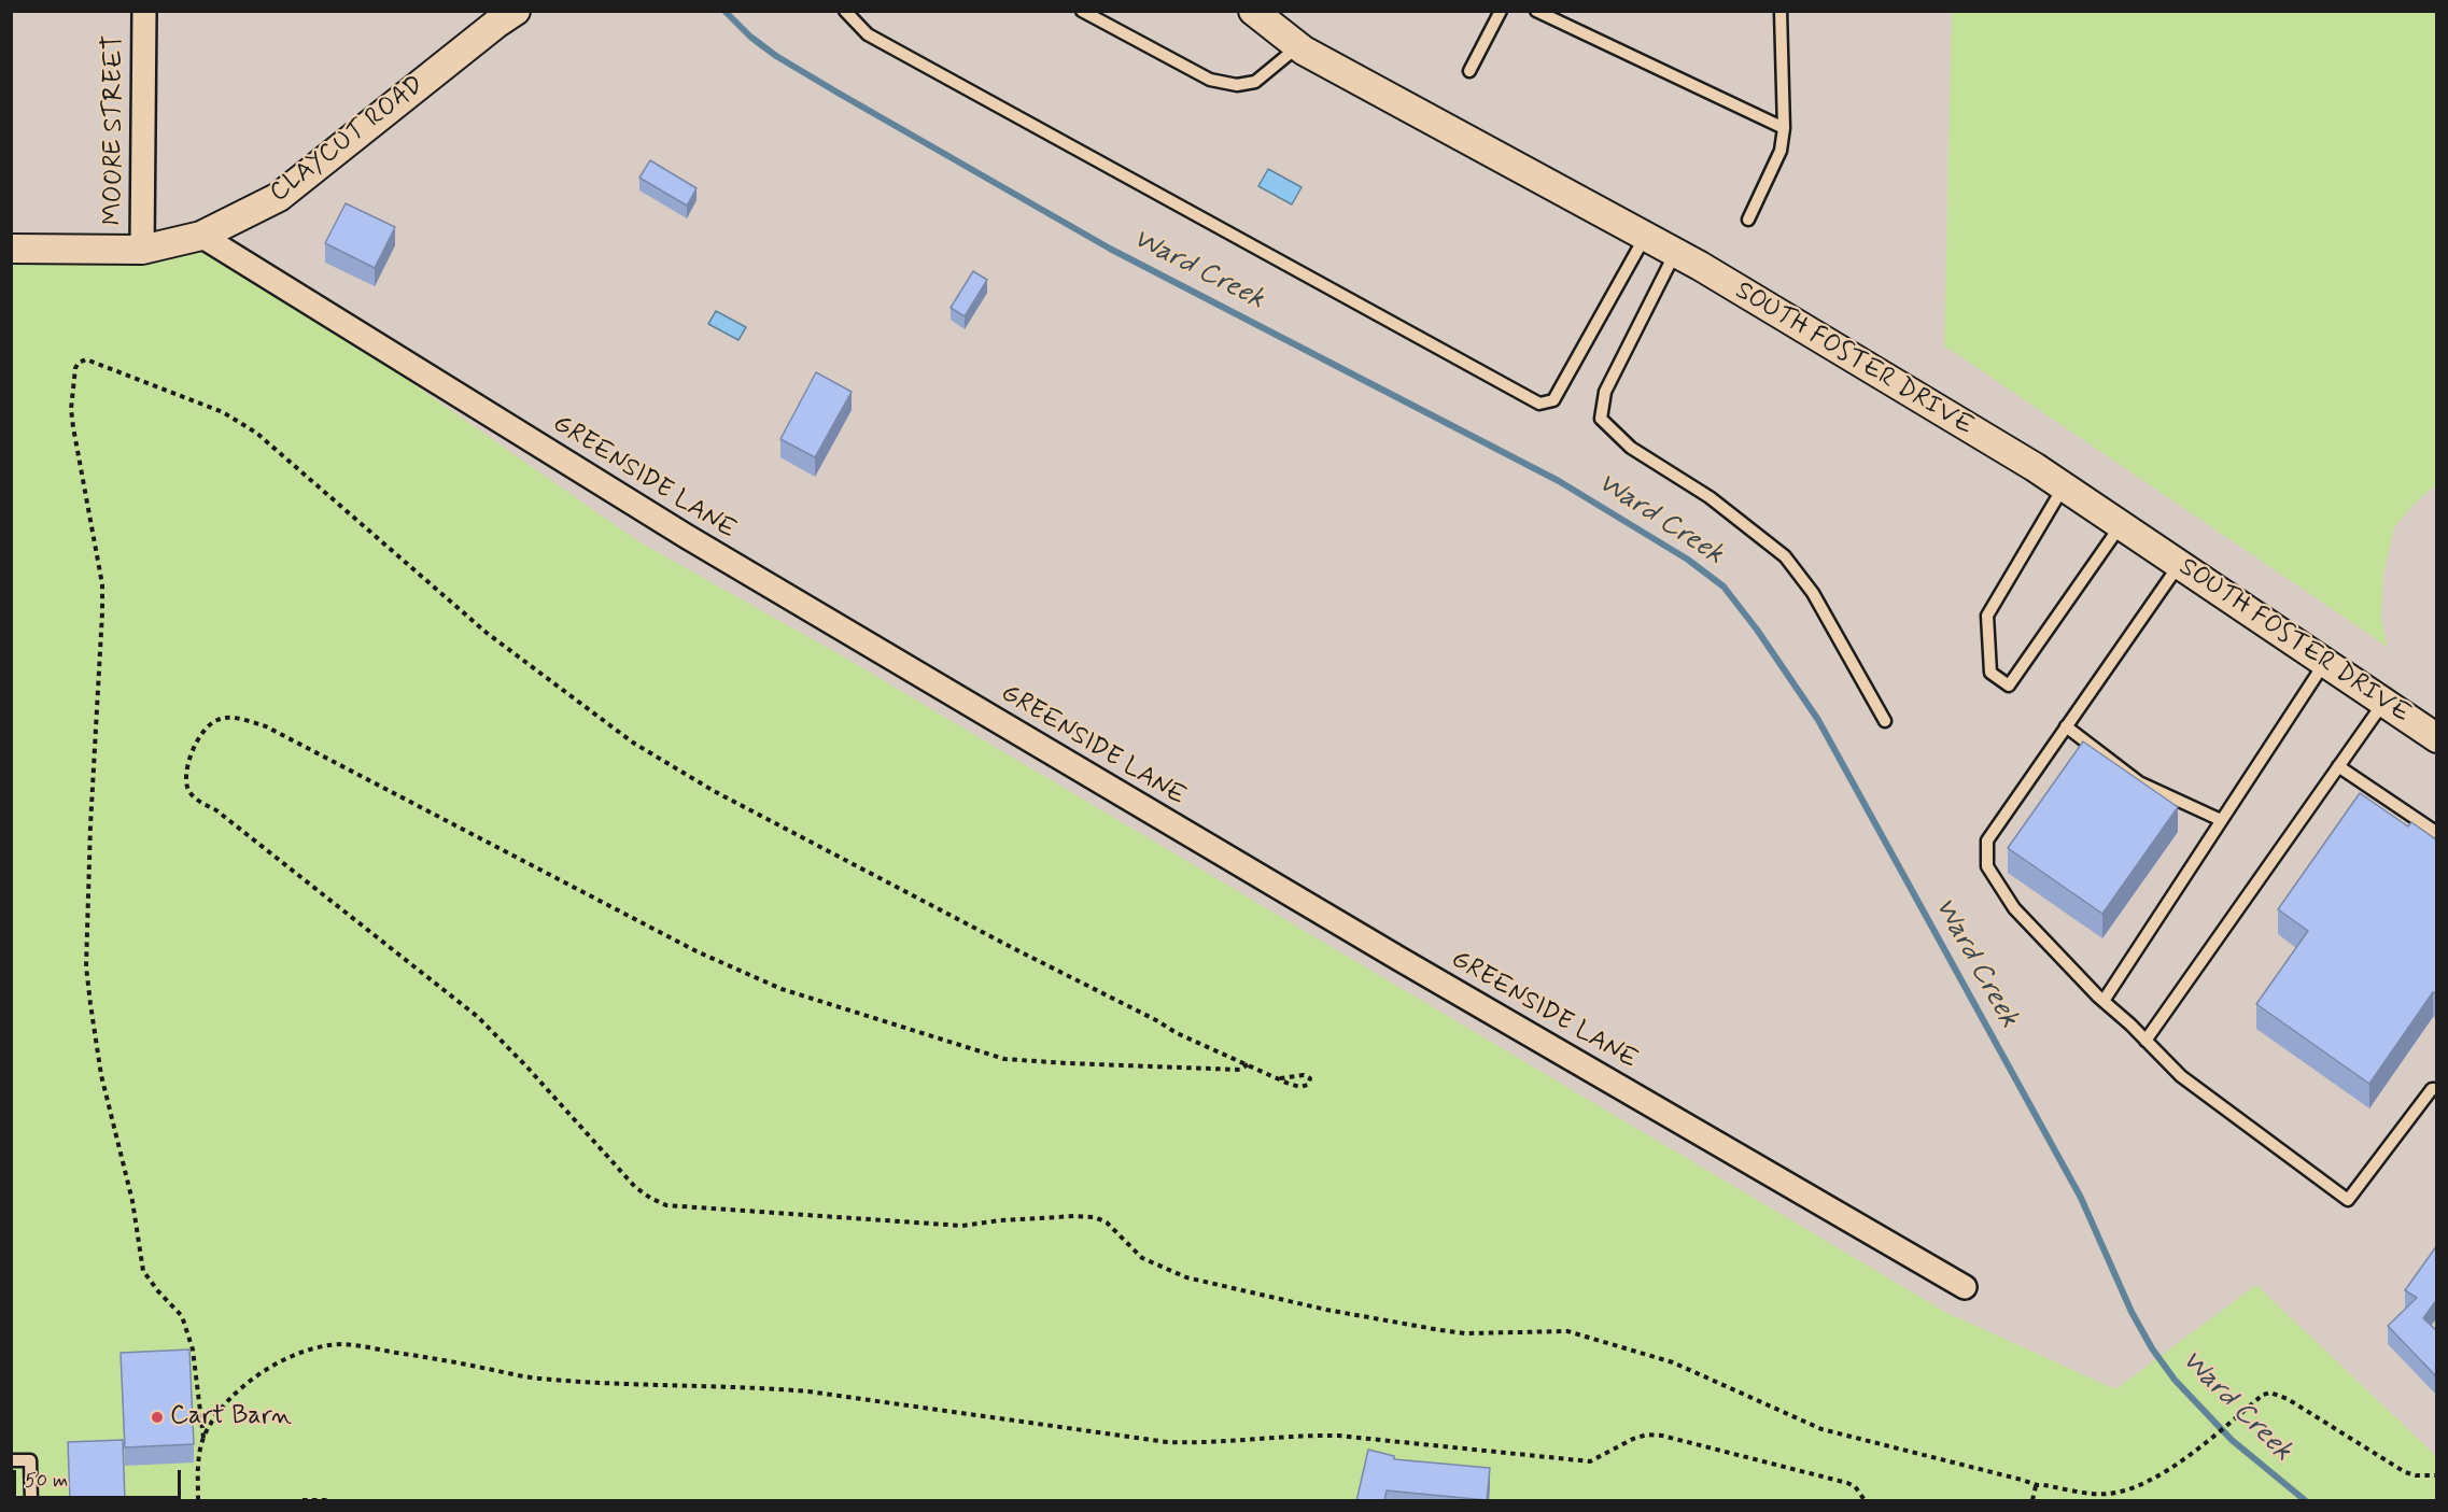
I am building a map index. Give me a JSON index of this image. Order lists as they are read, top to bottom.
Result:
{
  "streets": {
    "street": [
      "MOORE STREET",
      "CLAYCUT ROAD",
      "SOUTH FOSTER DRIVE",
      "GREENSIDE LANE"
    ]
  },
  "crossings": [
    ["MOORE STREET", "CLAYCUT ROAD"],
    ["CLAYCUT ROAD", "GREENSIDE LANE"]
  ],
  "water": ["Ward Creek"],
  "places": ["Cart Barn"],
  "scale_bar": "50 m"
}
